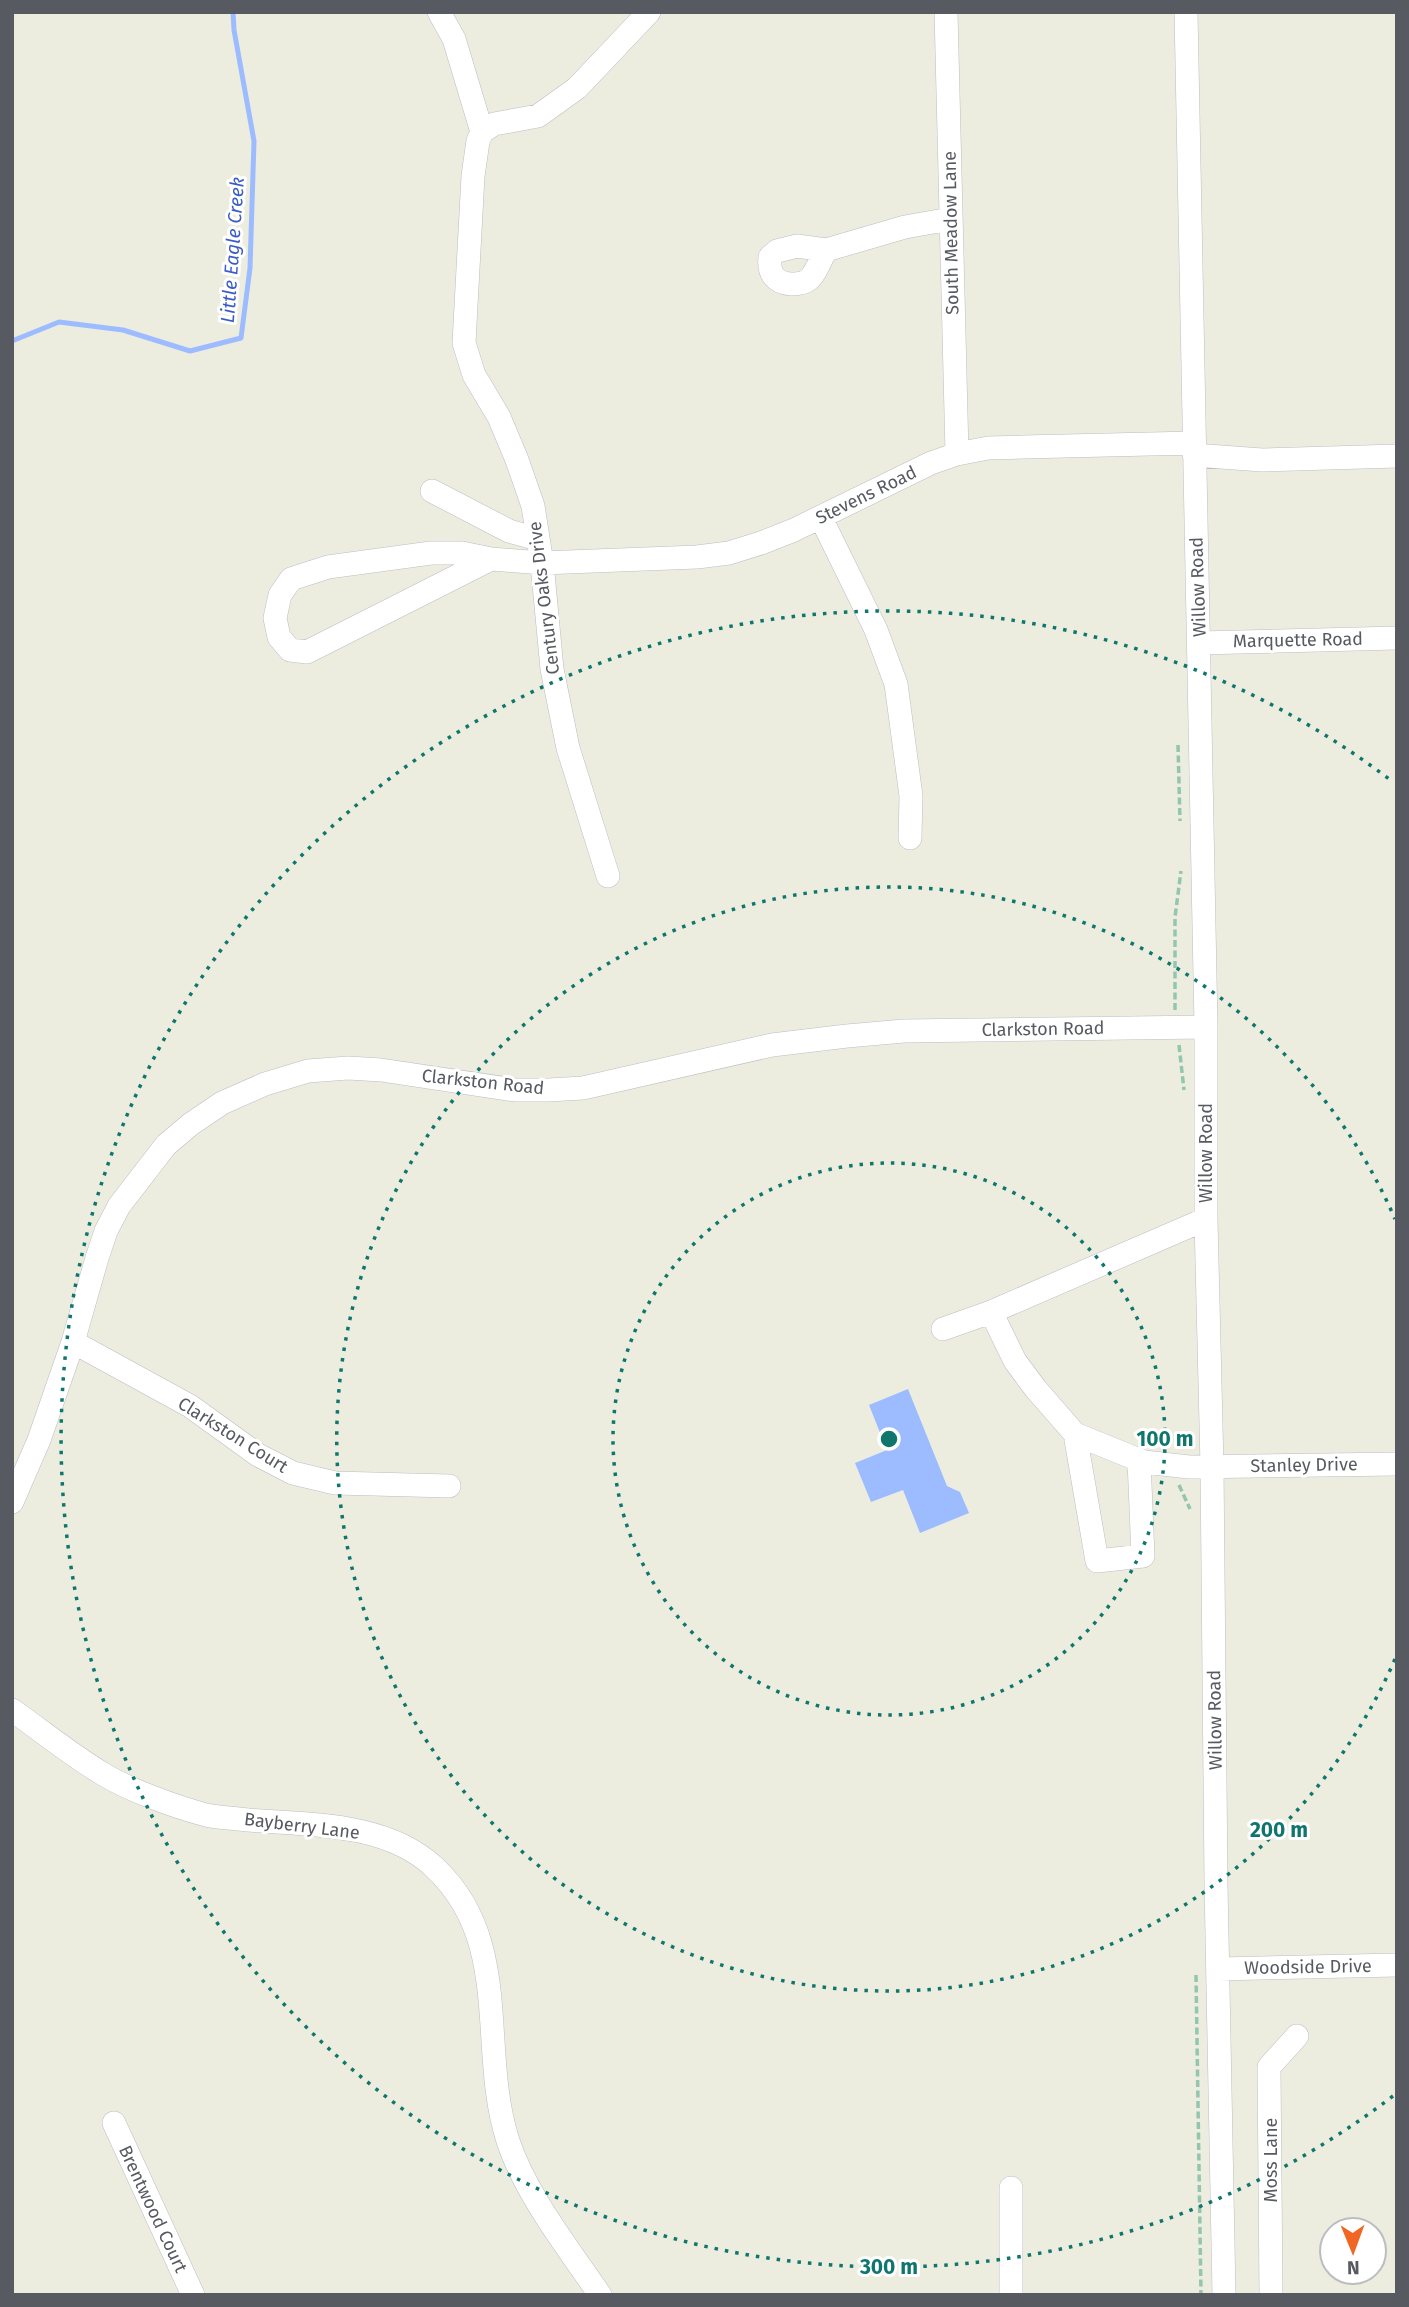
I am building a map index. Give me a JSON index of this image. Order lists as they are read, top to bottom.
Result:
{
  "streets": {
    "street": [
      "South Meadow Lane",
      "Stevens Road",
      "Willow Road",
      "Century Oaks Drive",
      "Marquette Road",
      "Clarkston Road",
      "Clarkston Court",
      "Stanley Drive",
      "Bayberry Lane",
      "Woodside Drive",
      "Moss Lane",
      "Brentwood Court"
    ]
  },
  "crossings": [
    ["South Meadow Lane", "Stevens Road"],
    ["Stevens Road", "Willow Road"],
    ["Stevens Road", "Century Oaks Drive"],
    ["Willow Road", "Marquette Road"],
    ["Willow Road", "Clarkston Road"],
    ["Willow Road", "Stanley Drive"],
    ["Willow Road", "Woodside Drive"],
    ["Clarkston Road", "Clarkston Court"]
  ],
  "water": ["Little Eagle Creek"],
  "north": "bottom",
  "rings": ["100 m", "200 m", "300 m"]
}
